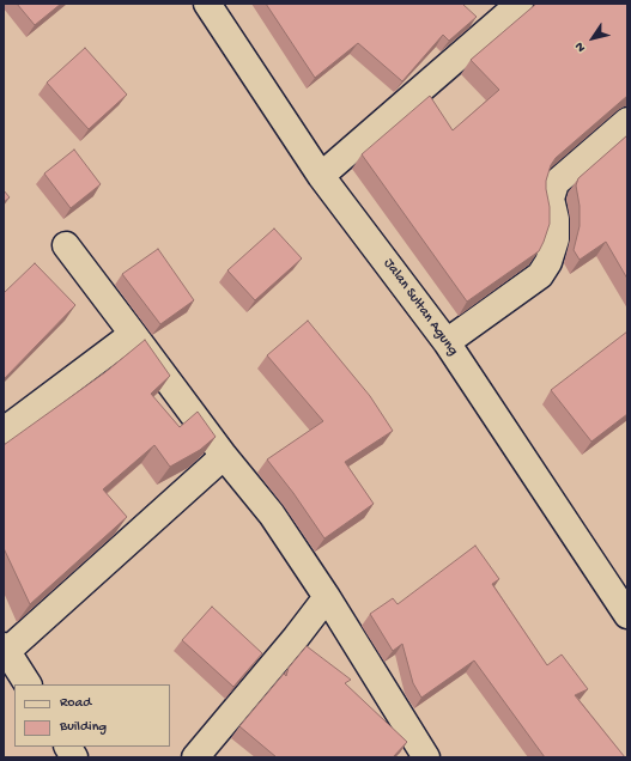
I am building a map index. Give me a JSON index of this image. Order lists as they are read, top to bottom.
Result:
{
  "streets": {
    "street": ["Jalan Sultan Agung"]
  },
  "legend": ["Road", "Building"],
  "north": "bottom left"
}
